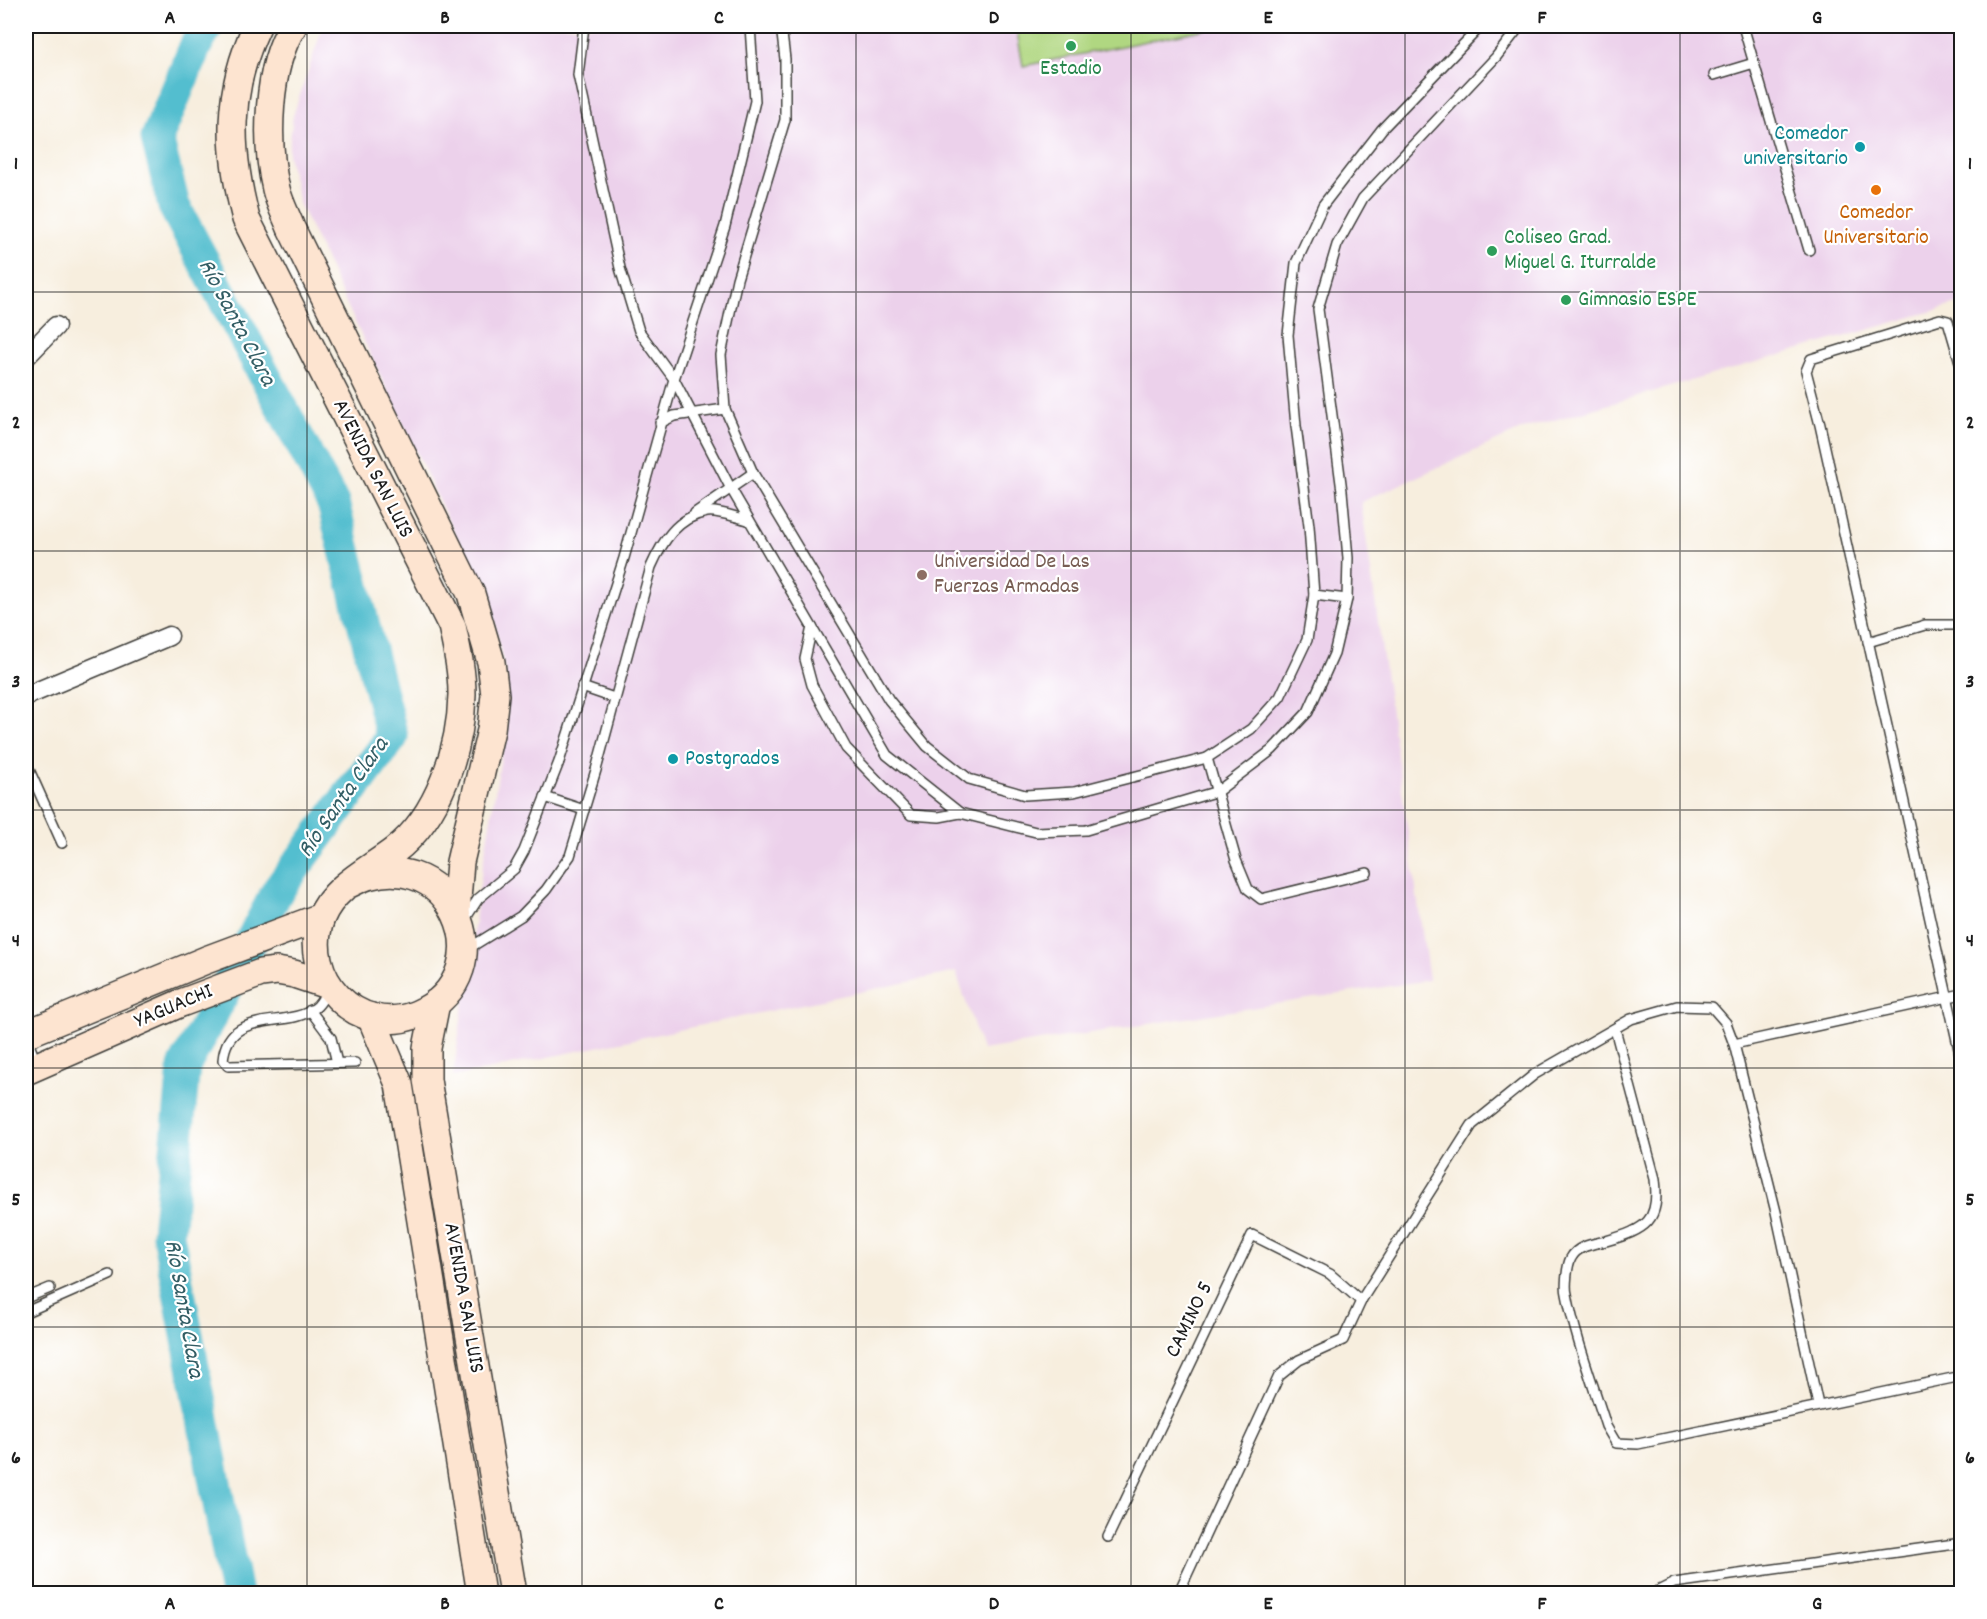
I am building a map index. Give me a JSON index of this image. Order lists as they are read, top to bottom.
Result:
{
  "streets": {
    "street": ["AVENIDA SAN LUIS", "YAGUACHI"],
    "lane": ["CAMINO 5"]
  },
  "crossings": [
    ["AVENIDA SAN LUIS", "YAGUACHI"]
  ],
  "water": ["Río Santa Clara"],
  "places": [
    "Estadio",
    "Comedor universitario",
    "Comedor Universitario",
    "Coliseo Grad. Miguel G. Iturralde",
    "Gimnasio ESPE",
    "Universidad De Las Fuerzas Armadas",
    "Postgrados"
  ],
  "grid": {
    "columns": [
      "A",
      "B",
      "C",
      "D",
      "E",
      "F",
      "G"
    ],
    "rows": [
      "1",
      "2",
      "3",
      "4",
      "5",
      "6"
    ]
  }
}
